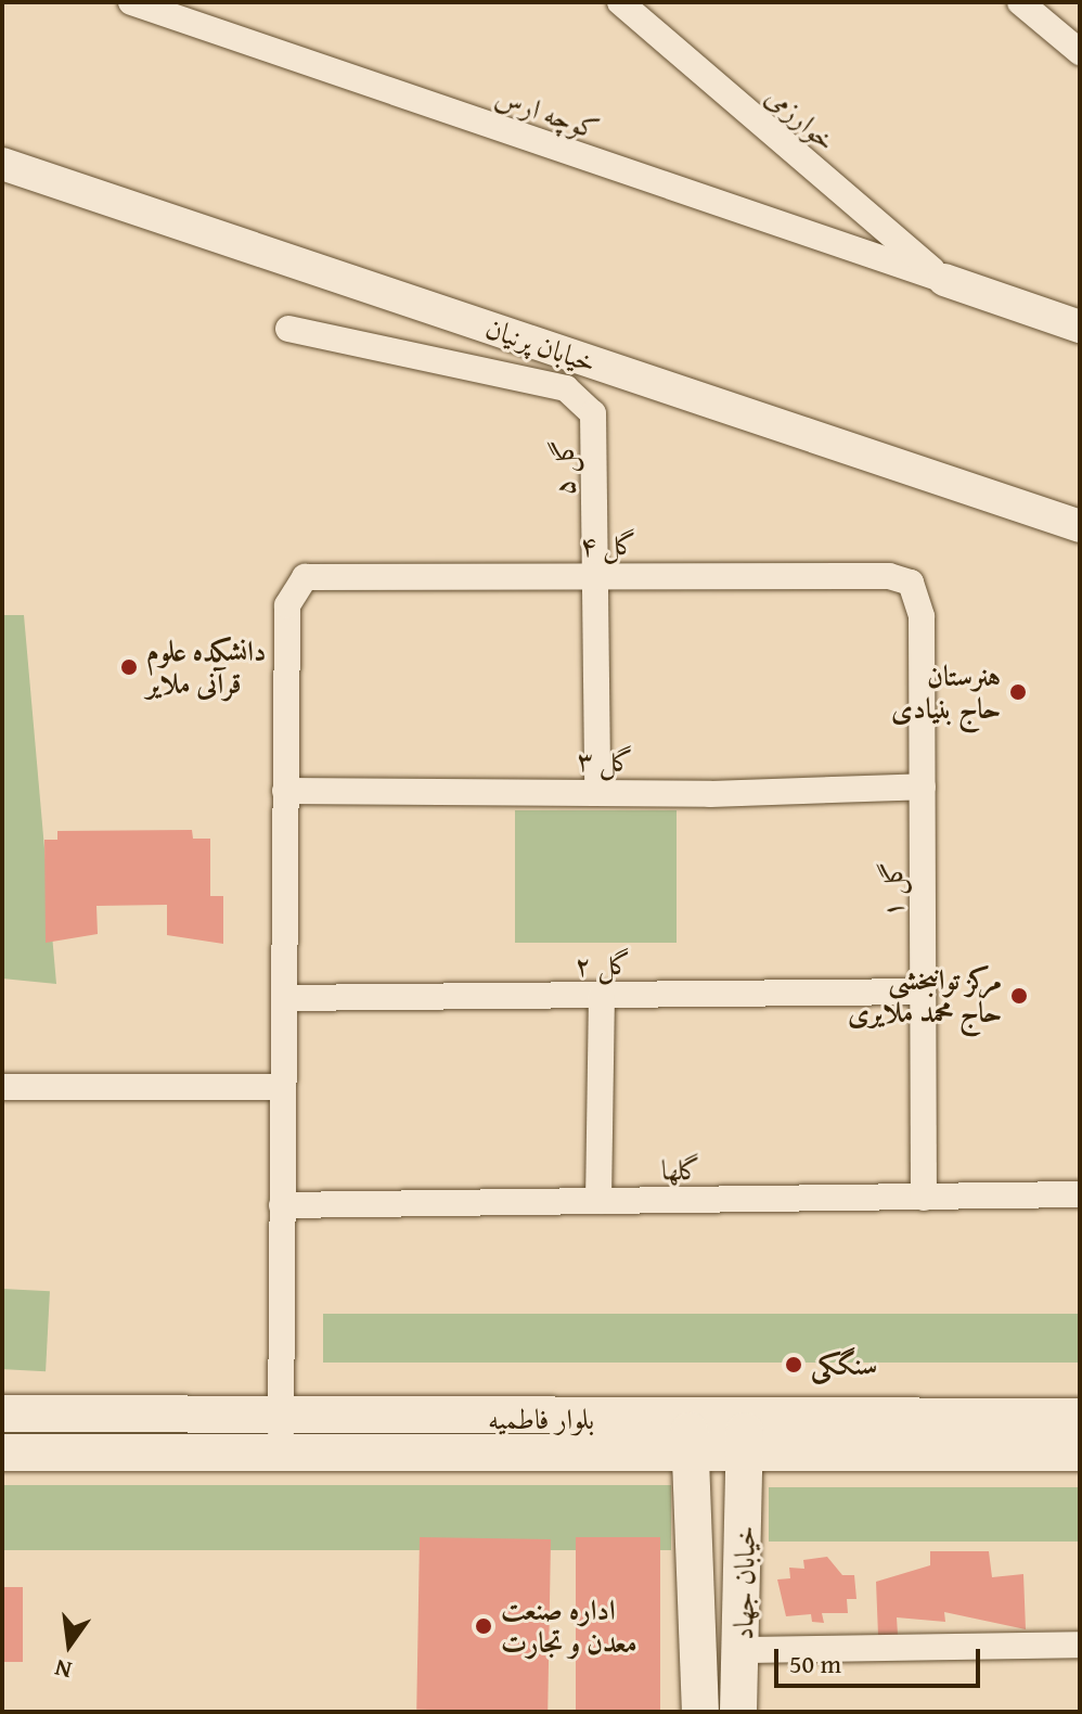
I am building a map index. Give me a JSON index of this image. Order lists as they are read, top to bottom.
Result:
{
  "streets": {
    "main road": ["بلوار فاطمیه", "خیابان جهاد"],
    "street": [
      "کوچه ارس",
      "خوارزمی",
      "خیابان پرنیان",
      "گل ۵",
      "گل ۴",
      "گل ۳",
      "گل ۱",
      "گل ۲",
      "گلها"
    ]
  },
  "crossings": [
    ["کوچه ارس", "خوارزمی"],
    ["گل ۵", "گل ۴"],
    ["گل ۵", "گل ۳"],
    ["گل ۴", "گل ۳"],
    ["گل ۴", "گل ۱"],
    ["گل ۳", "گل ۱"],
    ["گل ۱", "گل ۲"],
    ["گل ۱", "گلها"],
    ["بلوار فاطمیه", "خیابان جهاد"]
  ],
  "places": [
    "دانشکده علوم قرآنی ملایر",
    "هنرستان حاج بنیادی",
    "مرکز توانبخشی حاج محمد ملایری",
    "سنگکی",
    "اداره صنعت معدن و تجارت"
  ],
  "scale_bar": "50 m",
  "north": "bottom"
}
